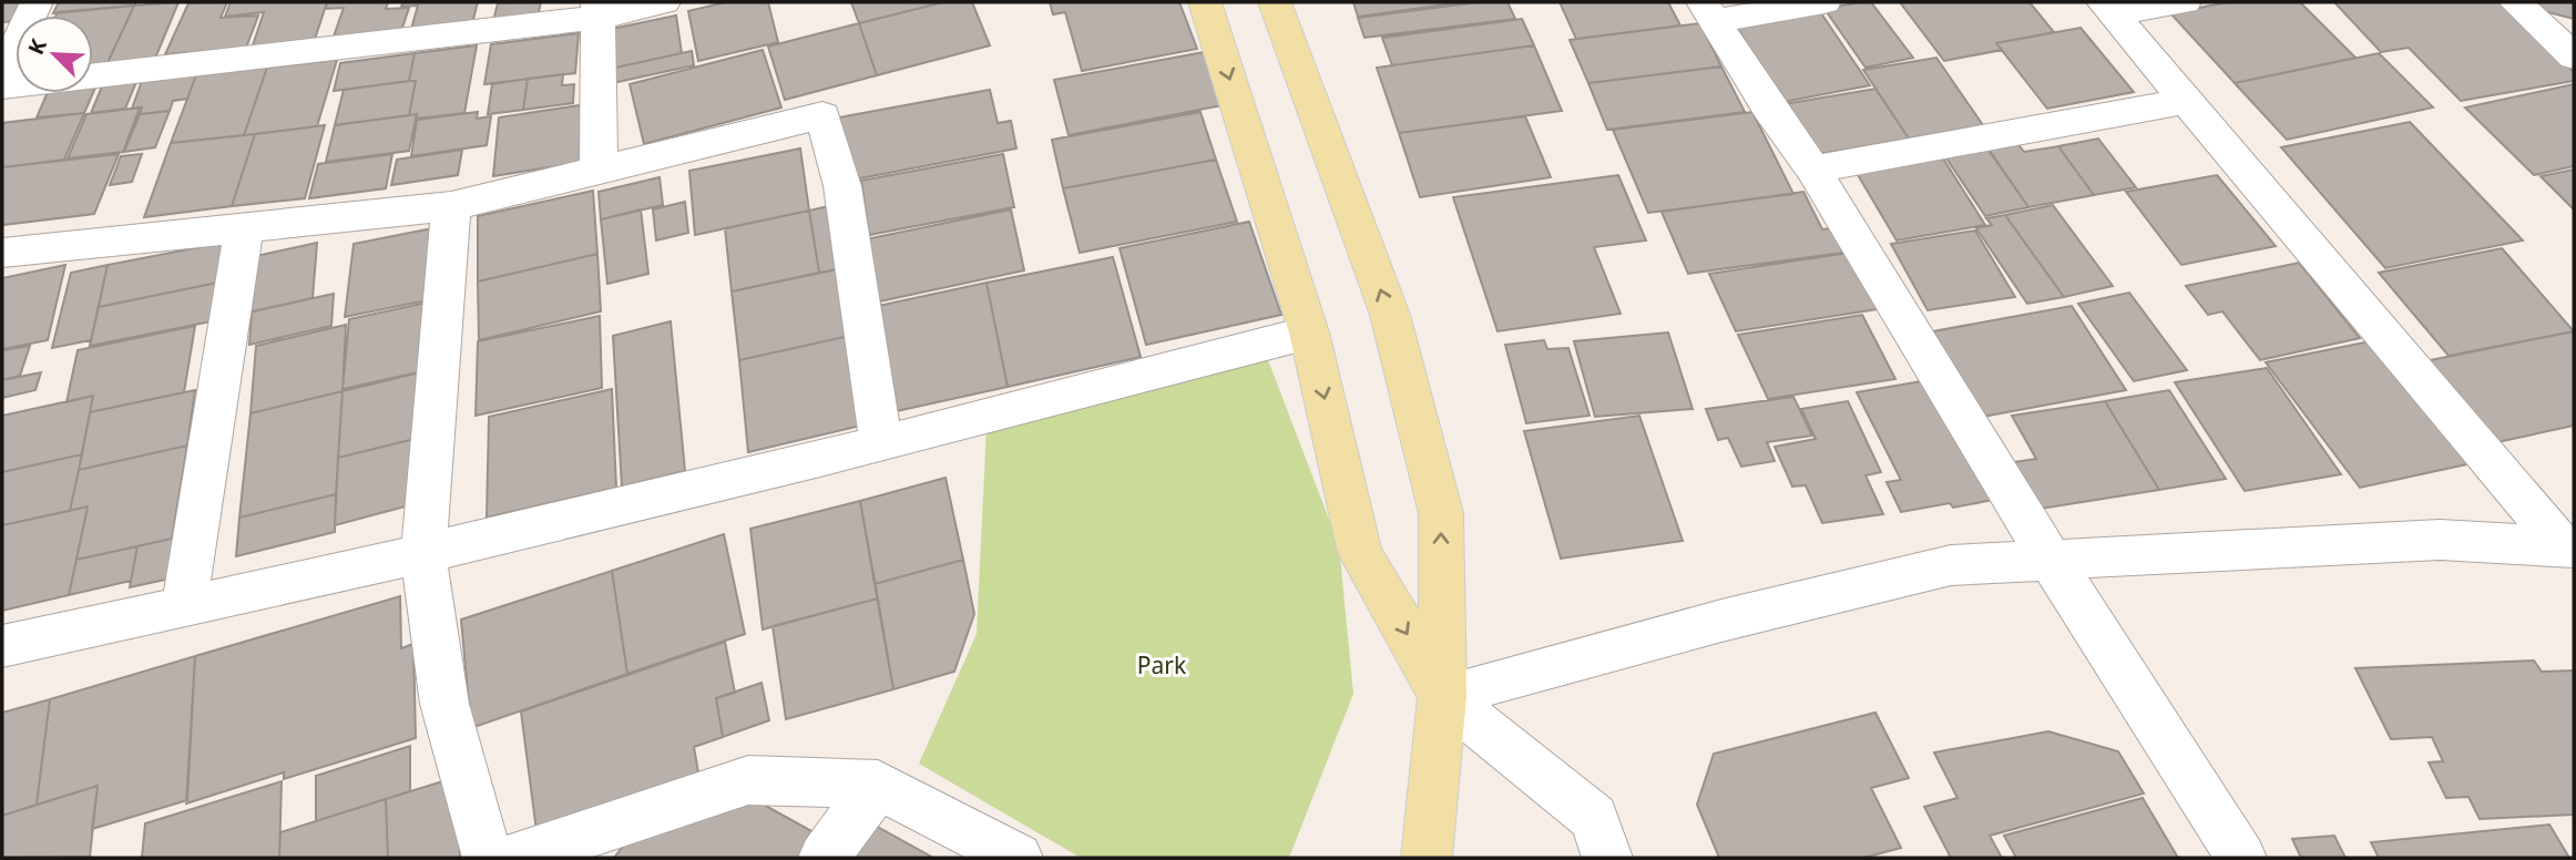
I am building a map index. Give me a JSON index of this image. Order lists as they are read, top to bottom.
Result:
{
  "parks": ["Park"],
  "north": "top left"
}
